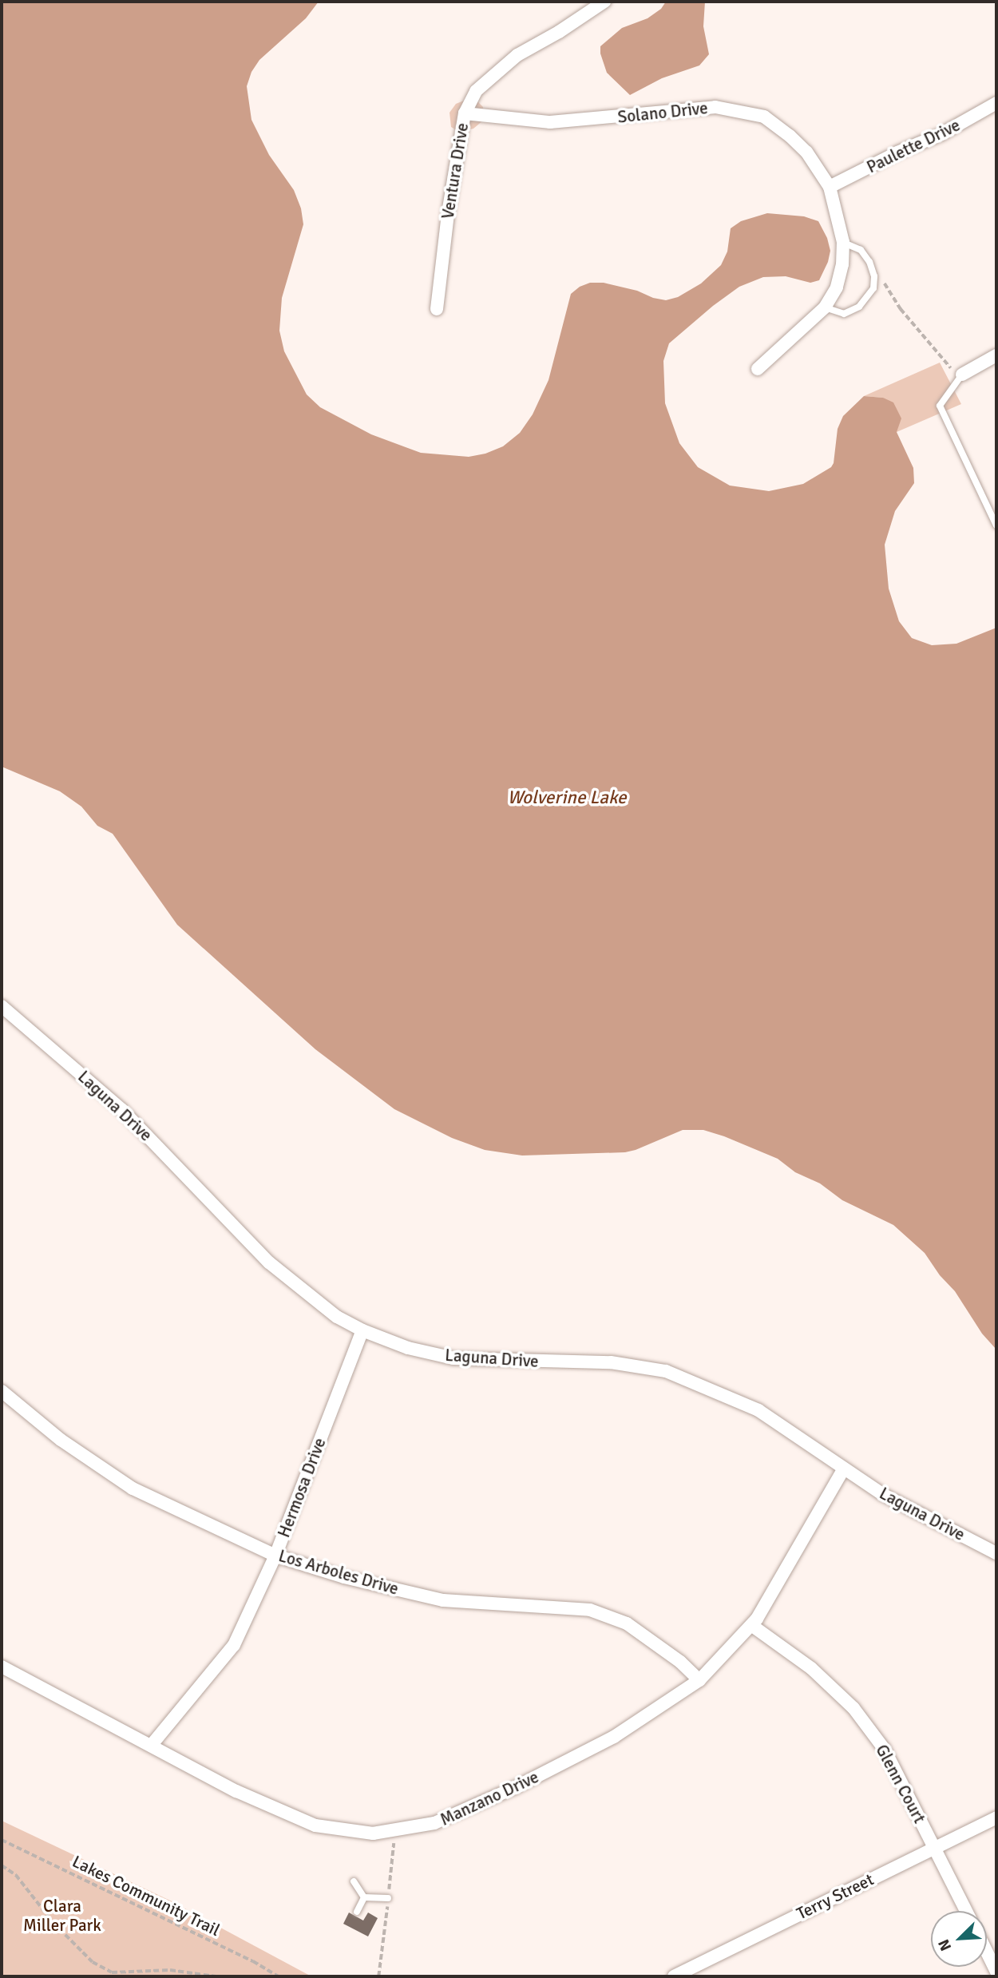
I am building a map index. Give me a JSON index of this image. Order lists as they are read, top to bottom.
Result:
{
  "streets": {
    "street": [
      "Solano Drive",
      "Paulette Drive",
      "Ventura Drive",
      "Laguna Drive",
      "Hermosa Drive",
      "Los Arboles Drive",
      "Glenn Court",
      "Manzano Drive",
      "Terry Street"
    ],
    "path": ["Lakes Community Trail"]
  },
  "crossings": [
    ["Solano Drive", "Paulette Drive"],
    ["Solano Drive", "Ventura Drive"],
    ["Laguna Drive", "Hermosa Drive"],
    ["Laguna Drive", "Manzano Drive"],
    ["Hermosa Drive", "Los Arboles Drive"],
    ["Hermosa Drive", "Manzano Drive"],
    ["Los Arboles Drive", "Manzano Drive"],
    ["Glenn Court", "Manzano Drive"],
    ["Glenn Court", "Terry Street"]
  ],
  "water": ["Wolverine Lake"],
  "parks": ["Clara Miller Park"],
  "north": "bottom left"
}
